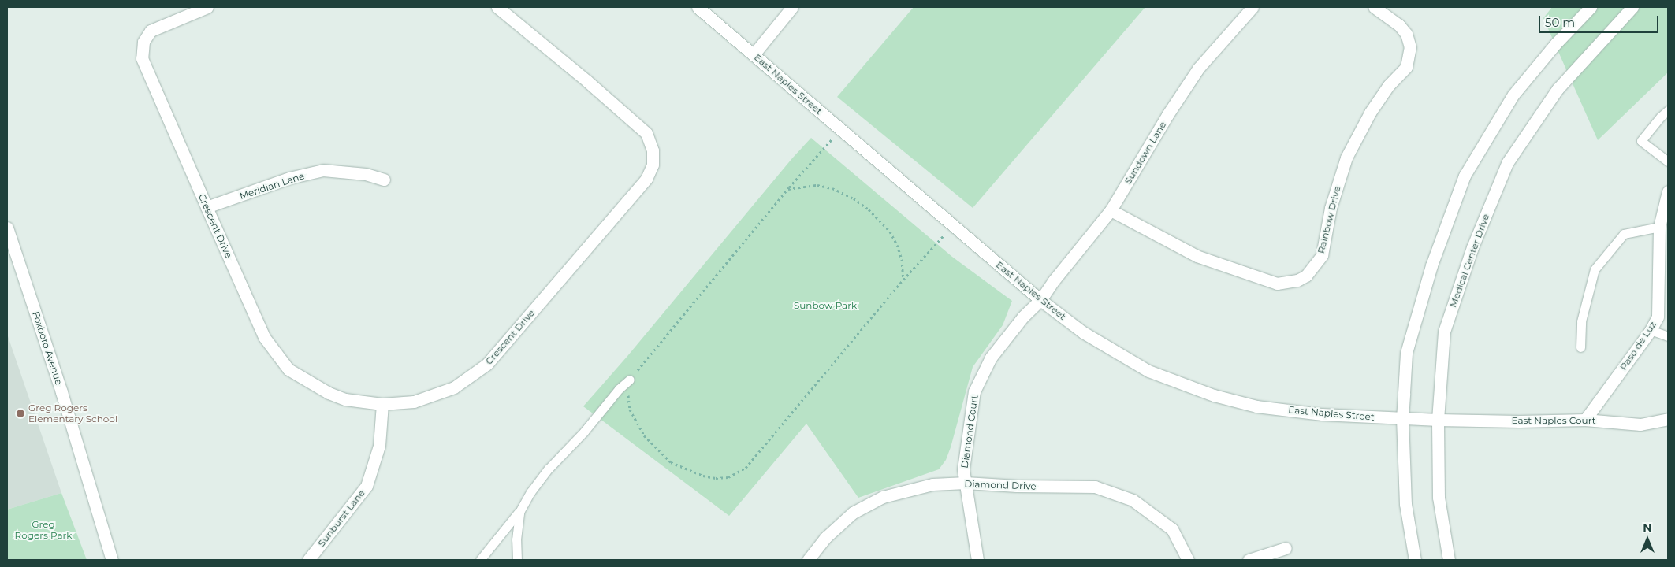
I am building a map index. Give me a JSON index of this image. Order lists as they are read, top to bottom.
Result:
{
  "streets": {
    "street": [
      "East Naples Street",
      "Sundown Lane",
      "Meridian Lane",
      "Rainbow Drive",
      "Crescent Drive",
      "Medical Center Drive",
      "Paso de Luz",
      "Foxboro Avenue",
      "East Naples Court",
      "Diamond Court",
      "Diamond Drive",
      "Sunburst Lane"
    ]
  },
  "crossings": [
    ["East Naples Street", "Sundown Lane"],
    ["East Naples Street", "Medical Center Drive"],
    ["East Naples Street", "East Naples Court"],
    ["East Naples Street", "Diamond Court"],
    ["Sundown Lane", "Rainbow Drive"],
    ["Sundown Lane", "Diamond Court"],
    ["Meridian Lane", "Crescent Drive"],
    ["Crescent Drive", "Sunburst Lane"],
    ["Medical Center Drive", "East Naples Court"],
    ["Paso de Luz", "East Naples Court"],
    ["Diamond Court", "Diamond Drive"]
  ],
  "parks": ["Sunbow Park", "Greg Rogers Park"],
  "places": ["Greg Rogers Elementary School"],
  "scale_bar": "50 m",
  "north": "top"
}
